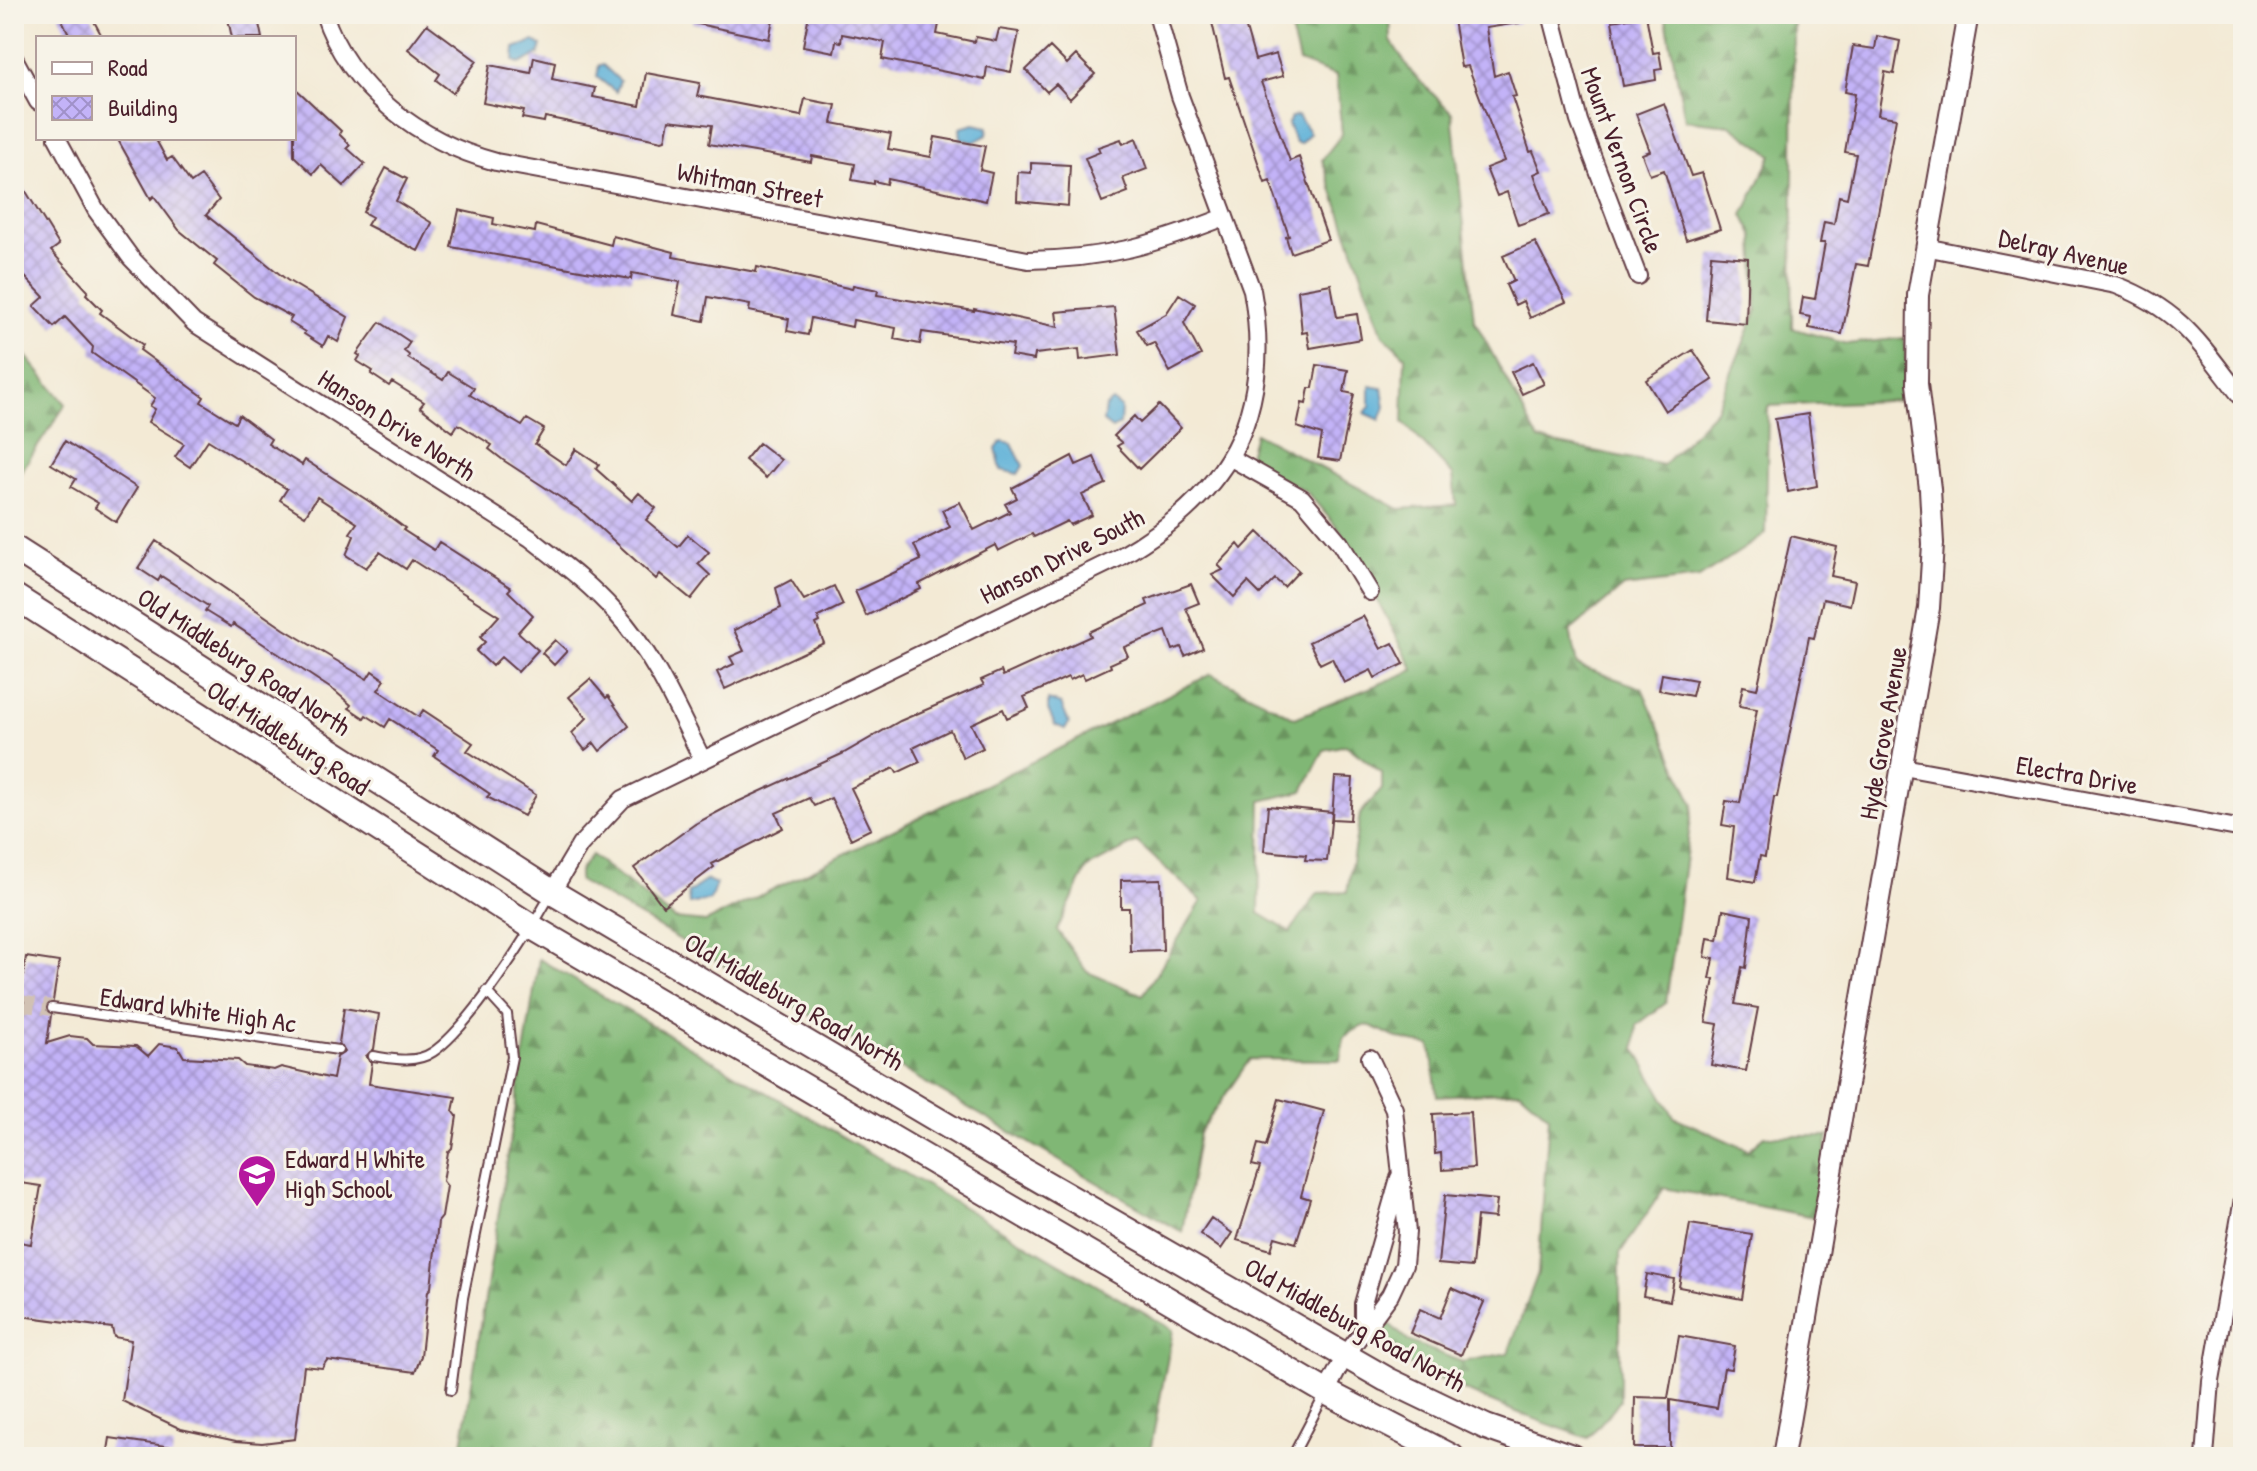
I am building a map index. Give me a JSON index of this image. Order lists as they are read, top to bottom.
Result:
{
  "streets": {
    "main road": ["Old Middleburg Road North", "Old Middleburg Road"],
    "street": [
      "Mount Vernon Circle",
      "Whitman Street",
      "Delray Avenue",
      "Hanson Drive North",
      "Hanson Drive South",
      "Hyde Grove Avenue",
      "Electra Drive"
    ],
    "lane": ["Edward White High Ac"]
  },
  "crossings": [
    ["Whitman Street", "Hanson Drive South"],
    ["Delray Avenue", "Hyde Grove Avenue"],
    ["Hanson Drive North", "Hanson Drive South"],
    ["Hanson Drive South", "Old Middleburg Road North"],
    ["Hyde Grove Avenue", "Electra Drive"]
  ],
  "places": {
    "school or university": ["Edward H White High School"]
  },
  "legend": ["Road", "Building"]
}
